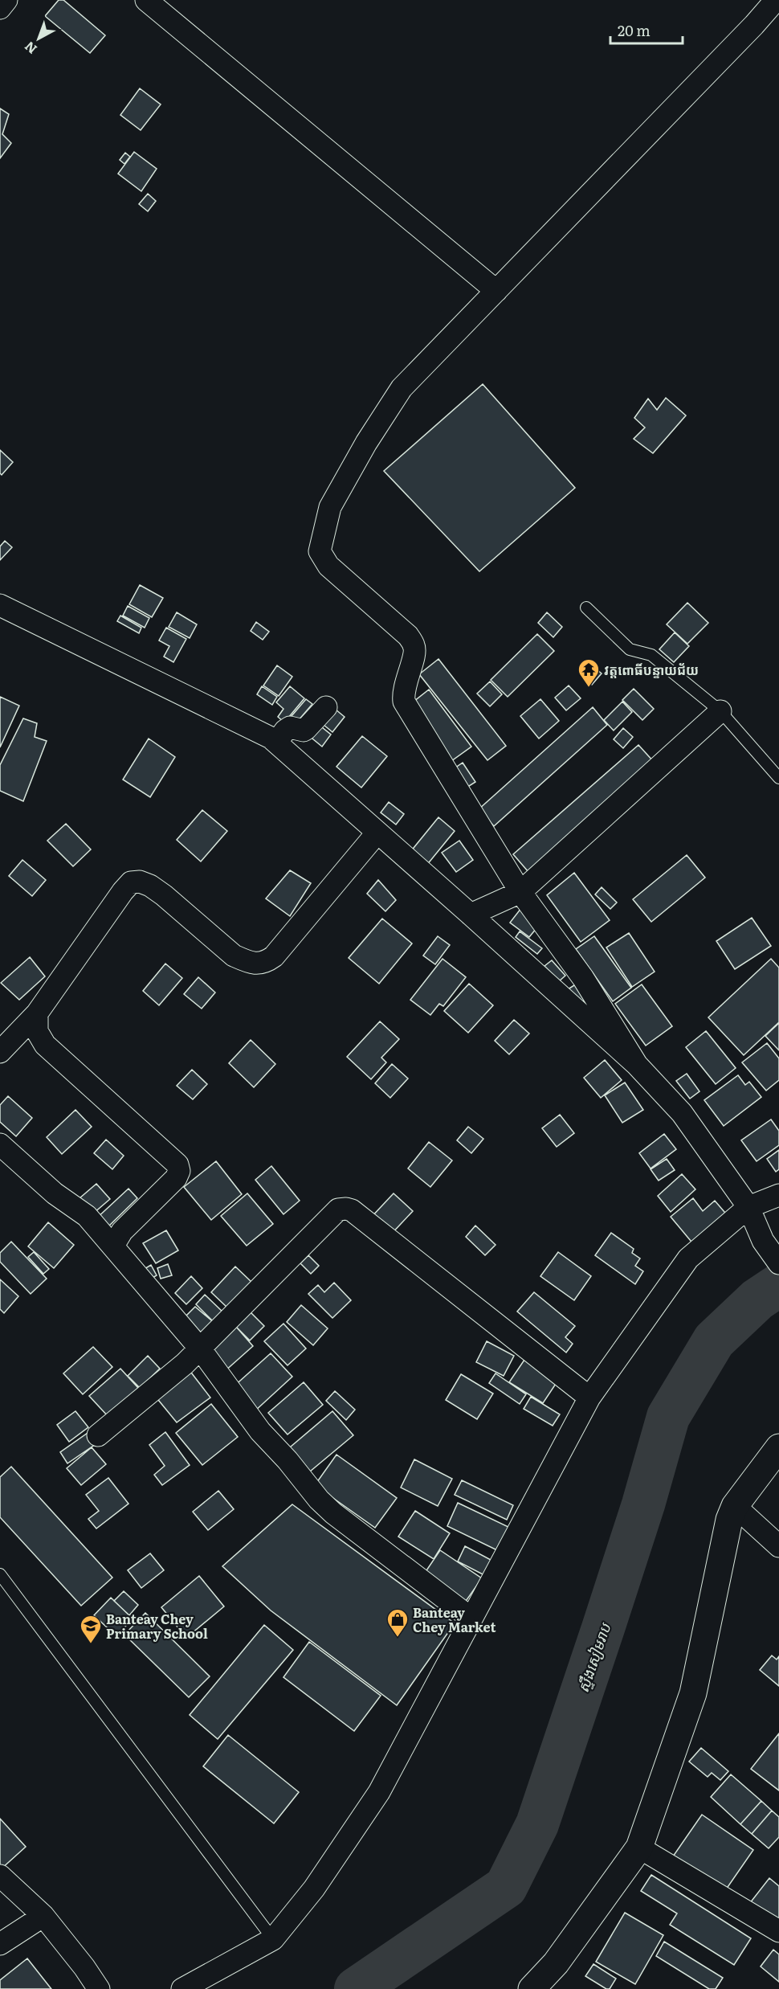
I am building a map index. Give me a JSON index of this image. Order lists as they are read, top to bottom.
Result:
{
  "water": ["ស្ទឹងសៀមរាប"],
  "places": {
    "temple": ["វត្តពោធិ៍បន្ទាយជ័យ"],
    "shop": ["Banteay Chey Market"],
    "school or university": ["Banteay Chey Primary School"]
  },
  "scale_bar": "20 m",
  "north": "bottom left"
}
